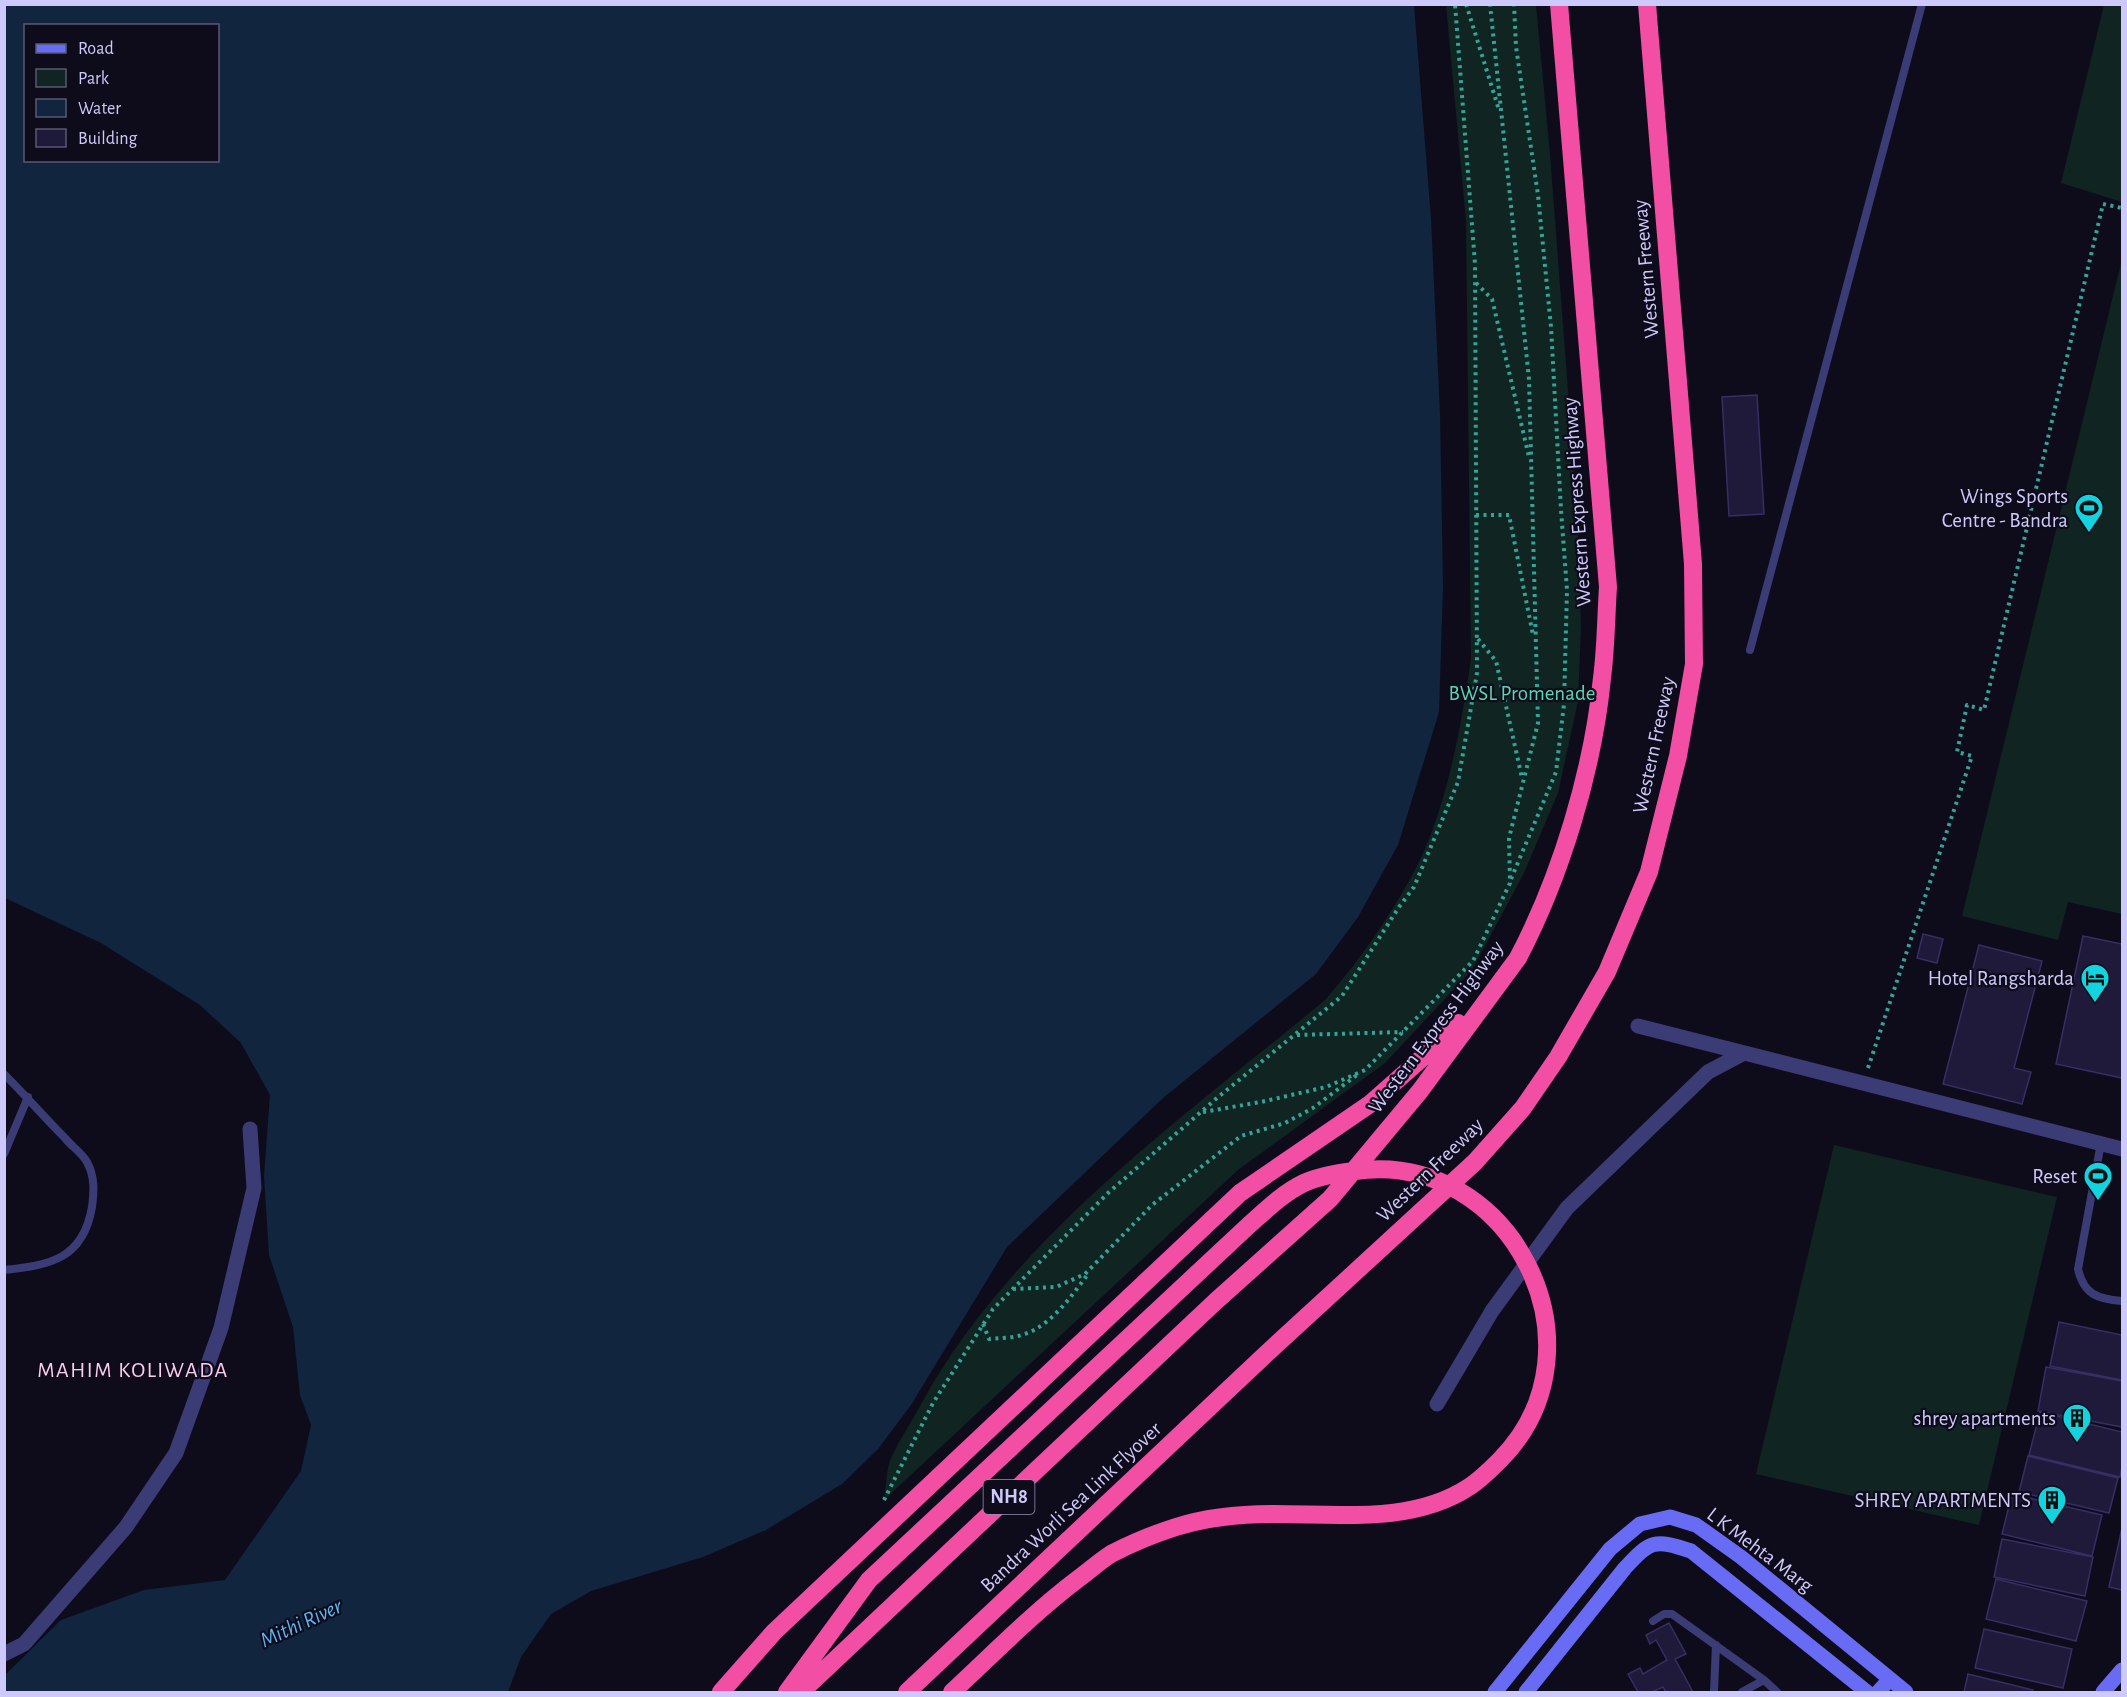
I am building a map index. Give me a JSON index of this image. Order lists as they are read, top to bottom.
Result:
{
  "streets": {
    "highway": [
      "Western Freeway",
      "Western Express Highway",
      "NH8",
      "Bandra Worli Sea Link Flyover"
    ],
    "main road": ["L K Mehta Marg"]
  },
  "crossings": [
    ["Western Freeway", "Bandra Worli Sea Link Flyover"]
  ],
  "districts": ["MAHIM KOLIWADA"],
  "water": ["Mithi River"],
  "parks": ["BWSL Promenade"],
  "places": {
    "sports": ["Wings Sports Centre - Bandra", "Reset"],
    "hotel": ["Hotel Rangsharda"],
    "building": ["shrey apartments", "SHREY APARTMENTS"]
  },
  "legend": [
    "Road",
    "Park",
    "Water",
    "Building"
  ]
}
